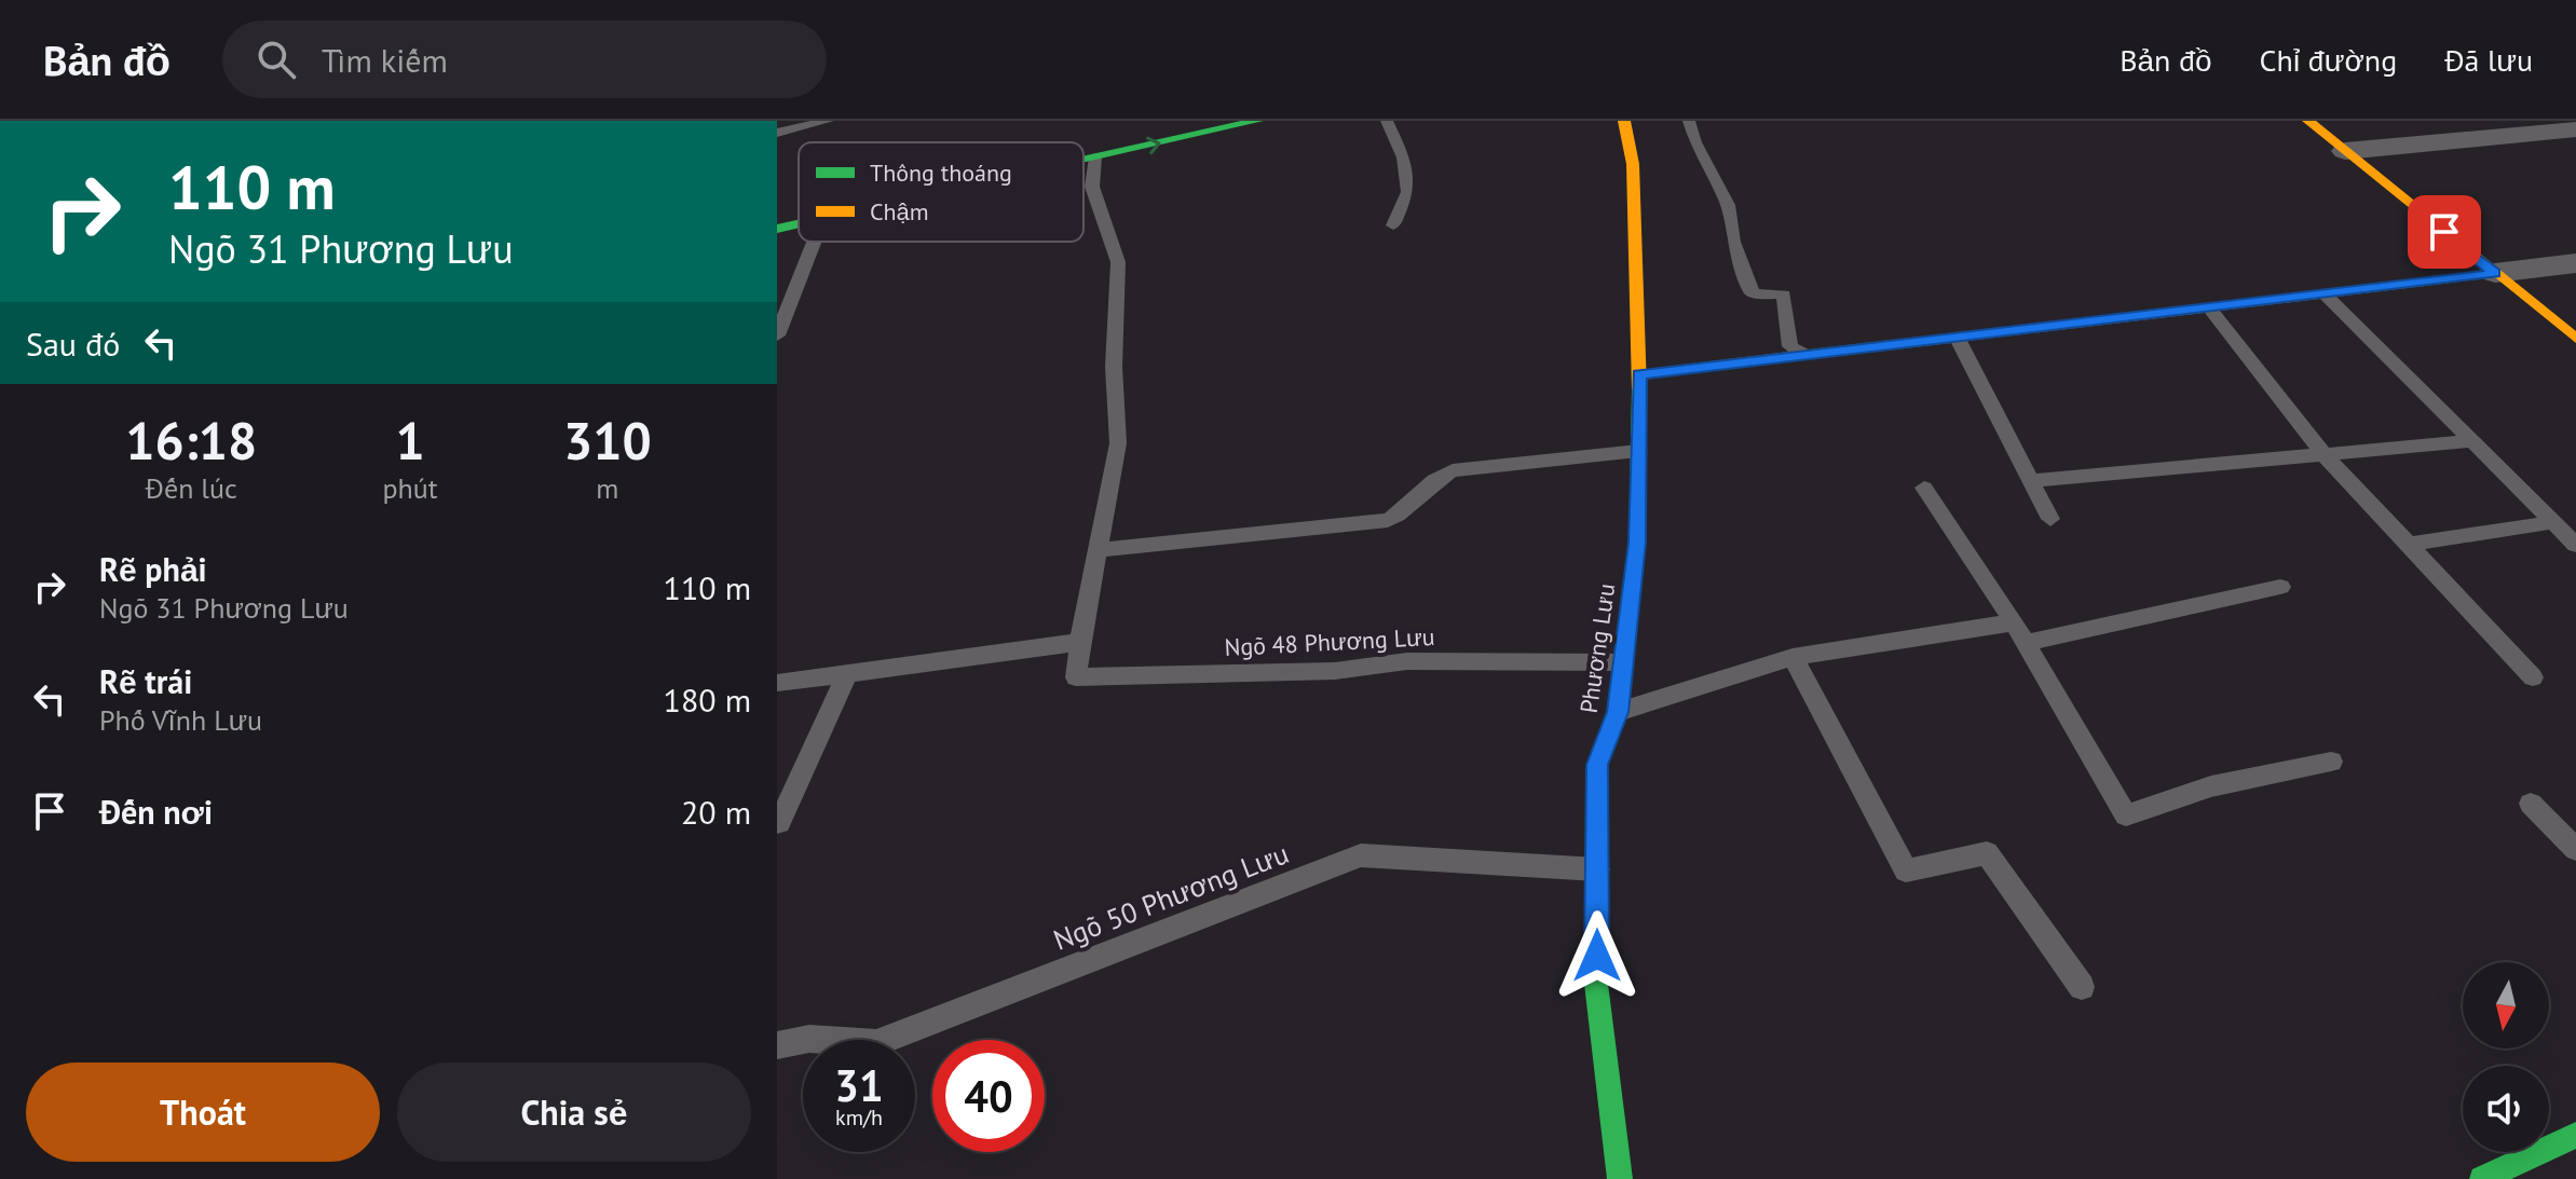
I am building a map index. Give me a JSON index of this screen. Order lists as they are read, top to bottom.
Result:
{
  "streets": {
    "main road": ["Phương Lưu"],
    "lane": ["Ngõ 48 Phương Lưu", "Ngõ 50 Phương Lưu"]
  },
  "crossings": [
    ["Ngõ 48 Phương Lưu", "Phương Lưu"],
    ["Phương Lưu", "Ngõ 50 Phương Lưu"]
  ],
  "legend": ["Thông thoáng", "Chậm"],
  "north": "bottom",
  "page": {
    "header": "Bản đồ",
    "search": "Tìm kiếm",
    "nav": ["Bản đồ", "Chỉ đường", "Đã lưu"],
    "turn": ["110 m", "Ngõ 31 Phương Lưu"],
    "then": "Sau đó",
    "eta": [
      "16:18",
      "Đến lúc",
      "1",
      "phút",
      "310",
      "m"
    ],
    "list": [
      {
        "name": "Rẽ phải",
        "note": "Ngõ 31 Phương Lưu",
        "value": "110 m"
      },
      {
        "name": "Rẽ trái",
        "note": "Phố Vĩnh Lưu",
        "value": "180 m"
      },
      {
        "name": "Đến nơi",
        "value": "20 m"
      }
    ],
    "speed": "31 km/h",
    "limit": "40",
    "buttons": ["Thoát", "Chia sẻ"]
  }
}
